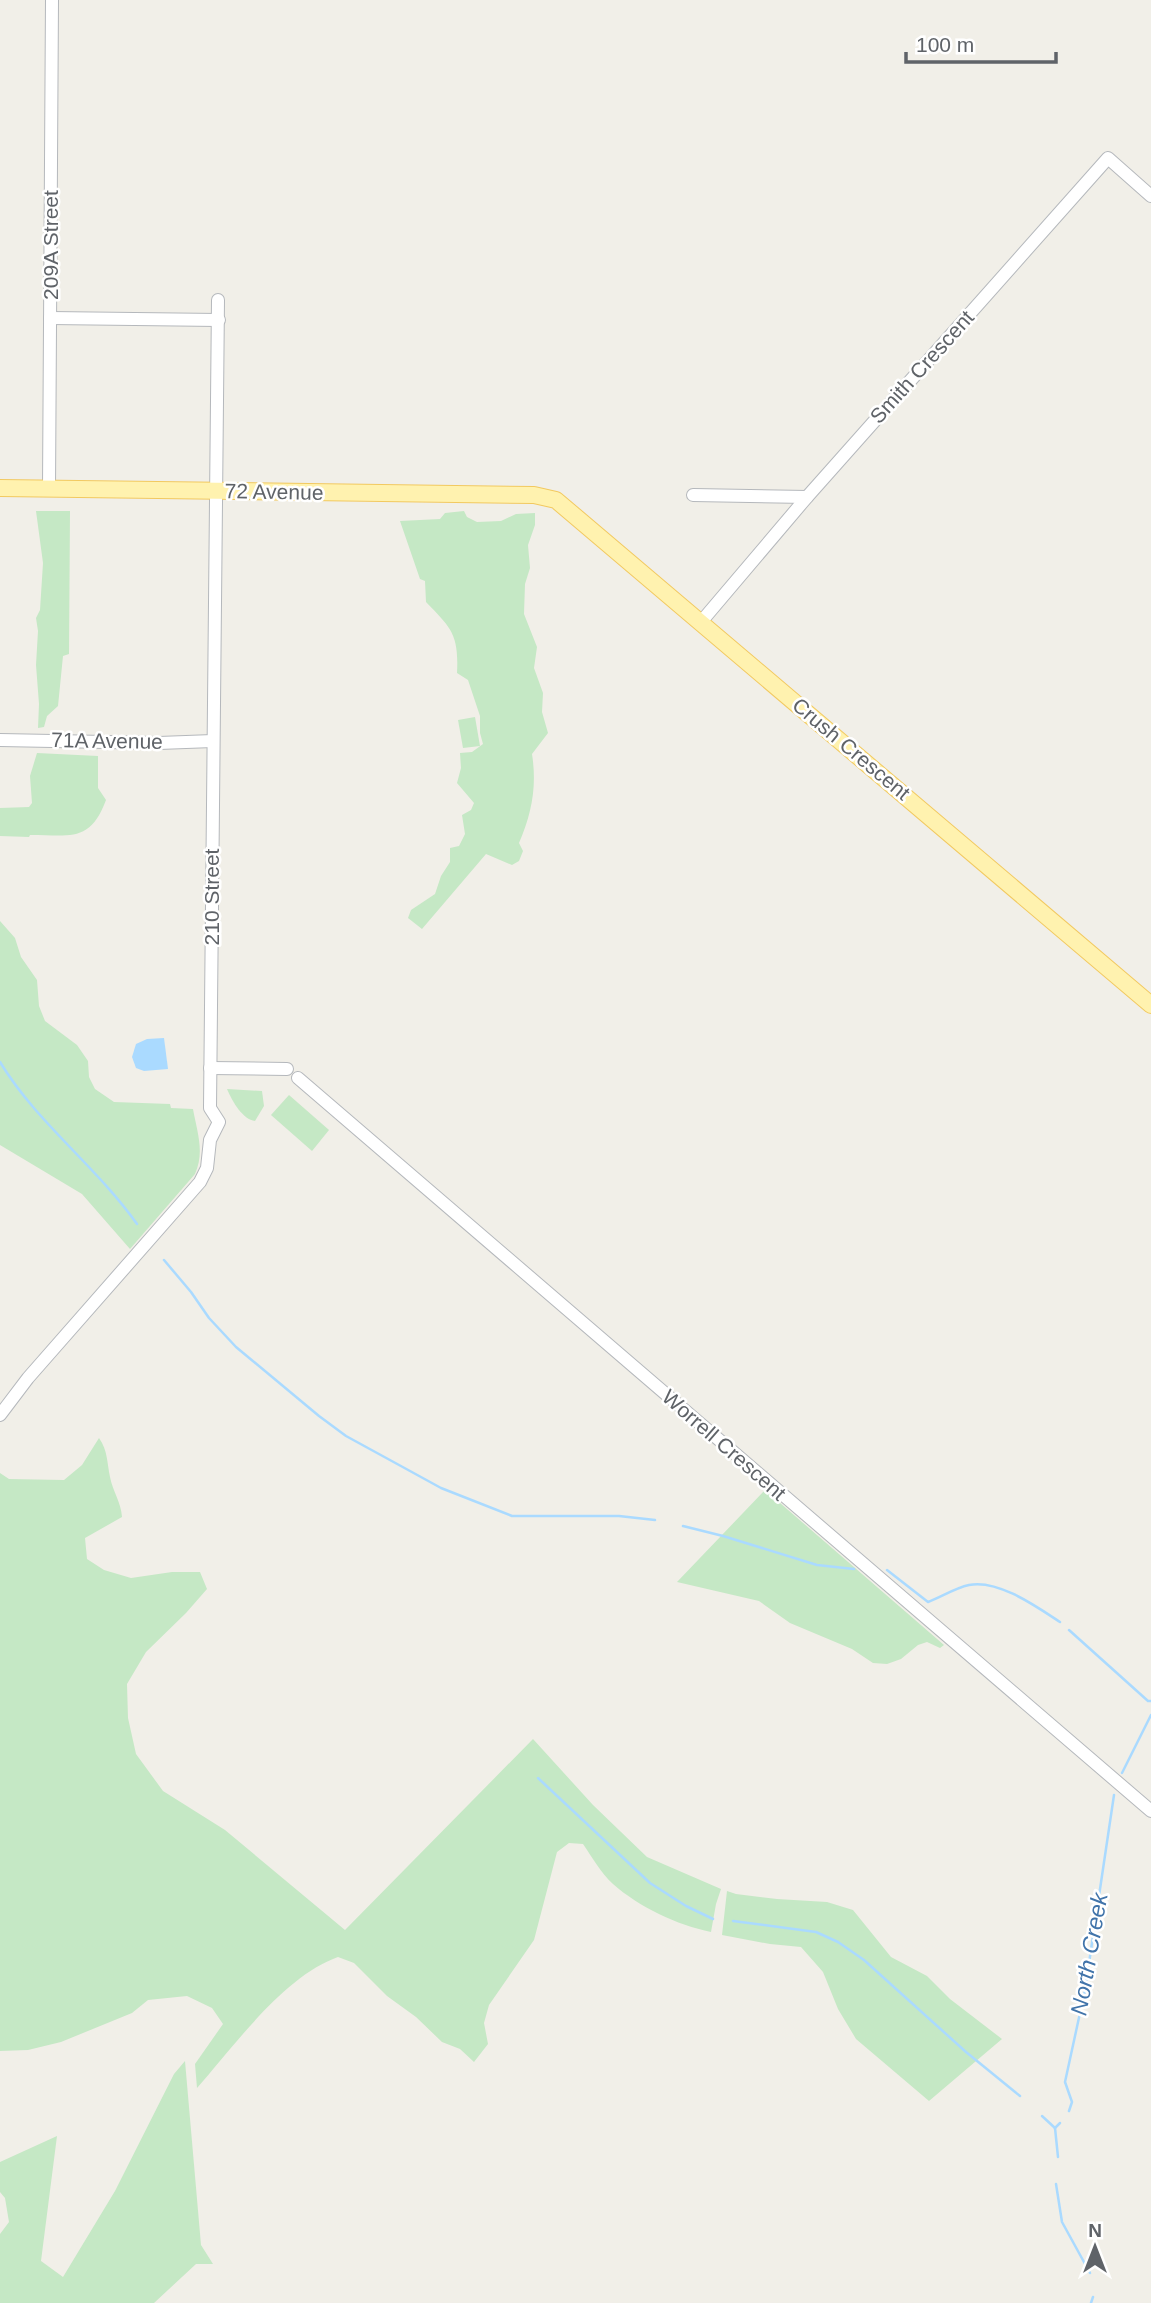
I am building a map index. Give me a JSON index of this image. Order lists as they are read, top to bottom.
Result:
{
  "streets": {
    "main road": ["72 Avenue", "Crush Crescent"],
    "street": [
      "209A Street",
      "Smith Crescent",
      "71A Avenue",
      "210 Street",
      "Worrell Crescent"
    ]
  },
  "crossings": [
    ["209A Street", "72 Avenue"],
    ["Smith Crescent", "Crush Crescent"],
    ["72 Avenue", "Crush Crescent"],
    ["72 Avenue", "210 Street"],
    ["71A Avenue", "210 Street"]
  ],
  "water": ["North Creek"],
  "scale_bar": "100 m",
  "north": "top"
}
